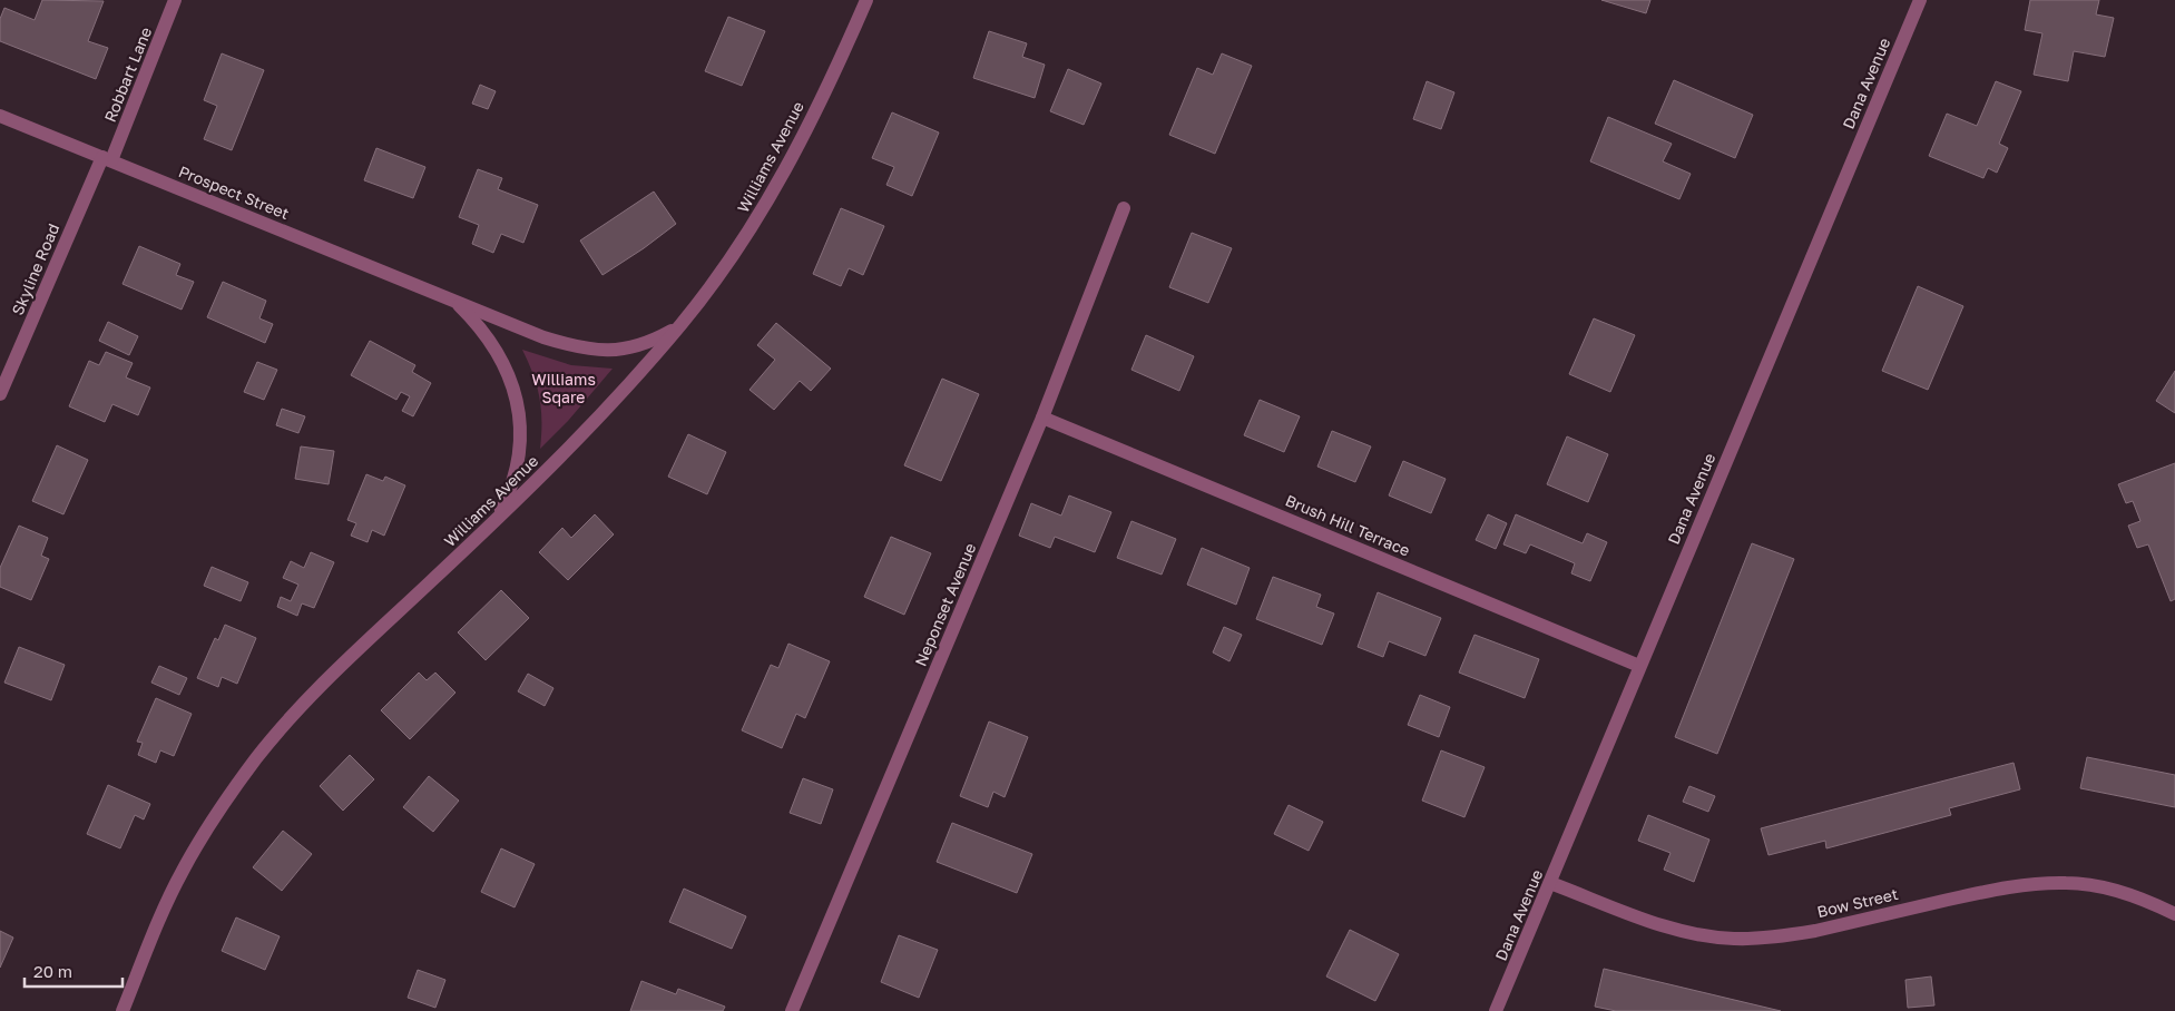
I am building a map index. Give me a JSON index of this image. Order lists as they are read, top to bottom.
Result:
{
  "streets": {
    "street": [
      "Robbart Lane",
      "Dana Avenue",
      "Williams Avenue",
      "Prospect Street",
      "Skyline Road",
      "Brush Hill Terrace",
      "Neponset Avenue",
      "Bow Street"
    ]
  },
  "crossings": [
    ["Robbart Lane", "Prospect Street"],
    ["Robbart Lane", "Skyline Road"],
    ["Dana Avenue", "Brush Hill Terrace"],
    ["Dana Avenue", "Bow Street"],
    ["Williams Avenue", "Prospect Street"],
    ["Prospect Street", "Skyline Road"],
    ["Brush Hill Terrace", "Neponset Avenue"]
  ],
  "parks": ["Williams Sqare"],
  "scale_bar": "20 m"
}
